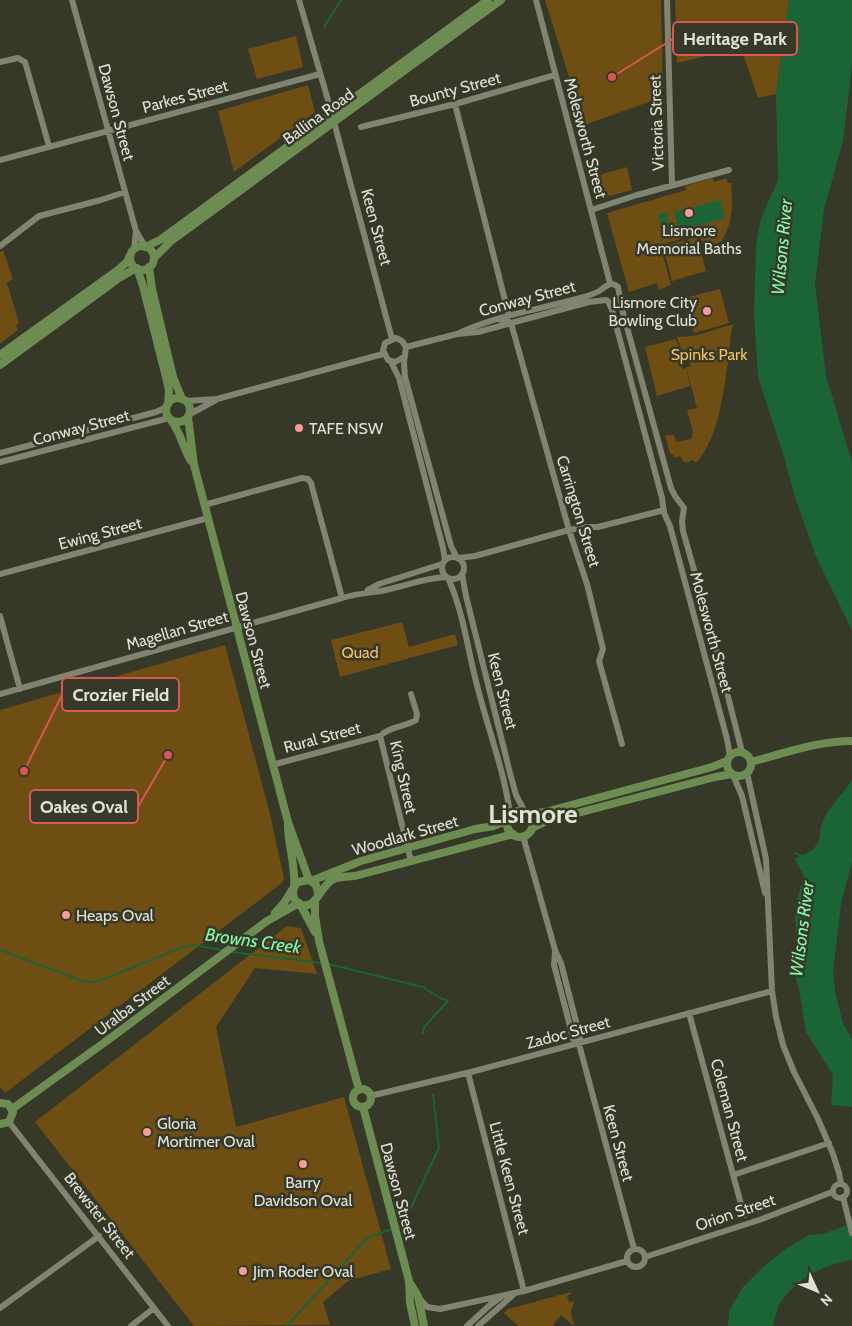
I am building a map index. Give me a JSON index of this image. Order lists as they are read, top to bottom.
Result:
{
  "streets": {
    "main road": [
      "Dawson Street",
      "Ballina Road",
      "Woodlark Street",
      "Uralba Street"
    ],
    "street": [
      "Bounty Street",
      "Parkes Street",
      "Victoria Street",
      "Molesworth Street",
      "Keen Street",
      "Conway Street",
      "Carrington Street",
      "Ewing Street",
      "Magellan Street",
      "Rural Street",
      "King Street",
      "Zadoc Street",
      "Coleman Street",
      "Little Keen Street",
      "Orion Street",
      "Brewster Street"
    ]
  },
  "crossings": [
    ["Bounty Street", "Molesworth Street"],
    ["Bounty Street", "Carrington Street"],
    ["Parkes Street", "Dawson Street"],
    ["Parkes Street", "Keen Street"],
    ["Dawson Street", "Ballina Road"],
    ["Dawson Street", "Conway Street"],
    ["Dawson Street", "Ewing Street"],
    ["Dawson Street", "Magellan Street"],
    ["Dawson Street", "Rural Street"],
    ["Dawson Street", "Woodlark Street"],
    ["Dawson Street", "Uralba Street"],
    ["Dawson Street", "Zadoc Street"],
    ["Ballina Road", "Keen Street"],
    ["Molesworth Street", "Conway Street"],
    ["Keen Street", "Conway Street"],
    ["Keen Street", "Magellan Street"],
    ["Keen Street", "Woodlark Street"],
    ["Keen Street", "Zadoc Street"],
    ["Keen Street", "Orion Street"],
    ["Conway Street", "Carrington Street"],
    ["Rural Street", "King Street"],
    ["King Street", "Woodlark Street"],
    ["Woodlark Street", "Uralba Street"],
    ["Zadoc Street", "Coleman Street"],
    ["Zadoc Street", "Little Keen Street"]
  ],
  "districts": ["Lismore"],
  "water": ["Wilsons River", "Browns Creek"],
  "parks": ["Spinks Park", "Quad"],
  "places": [
    "Heritage Park",
    "Lismore Memorial Baths",
    "Lismore City Bowling Club",
    "TAFE NSW",
    "Oakes Oval",
    "Crozier Field",
    "Heaps Oval",
    "Gloria Mortimer Oval",
    "Barry Davidson Oval",
    "Jim Roder Oval"
  ],
  "north": "bottom right"
}
